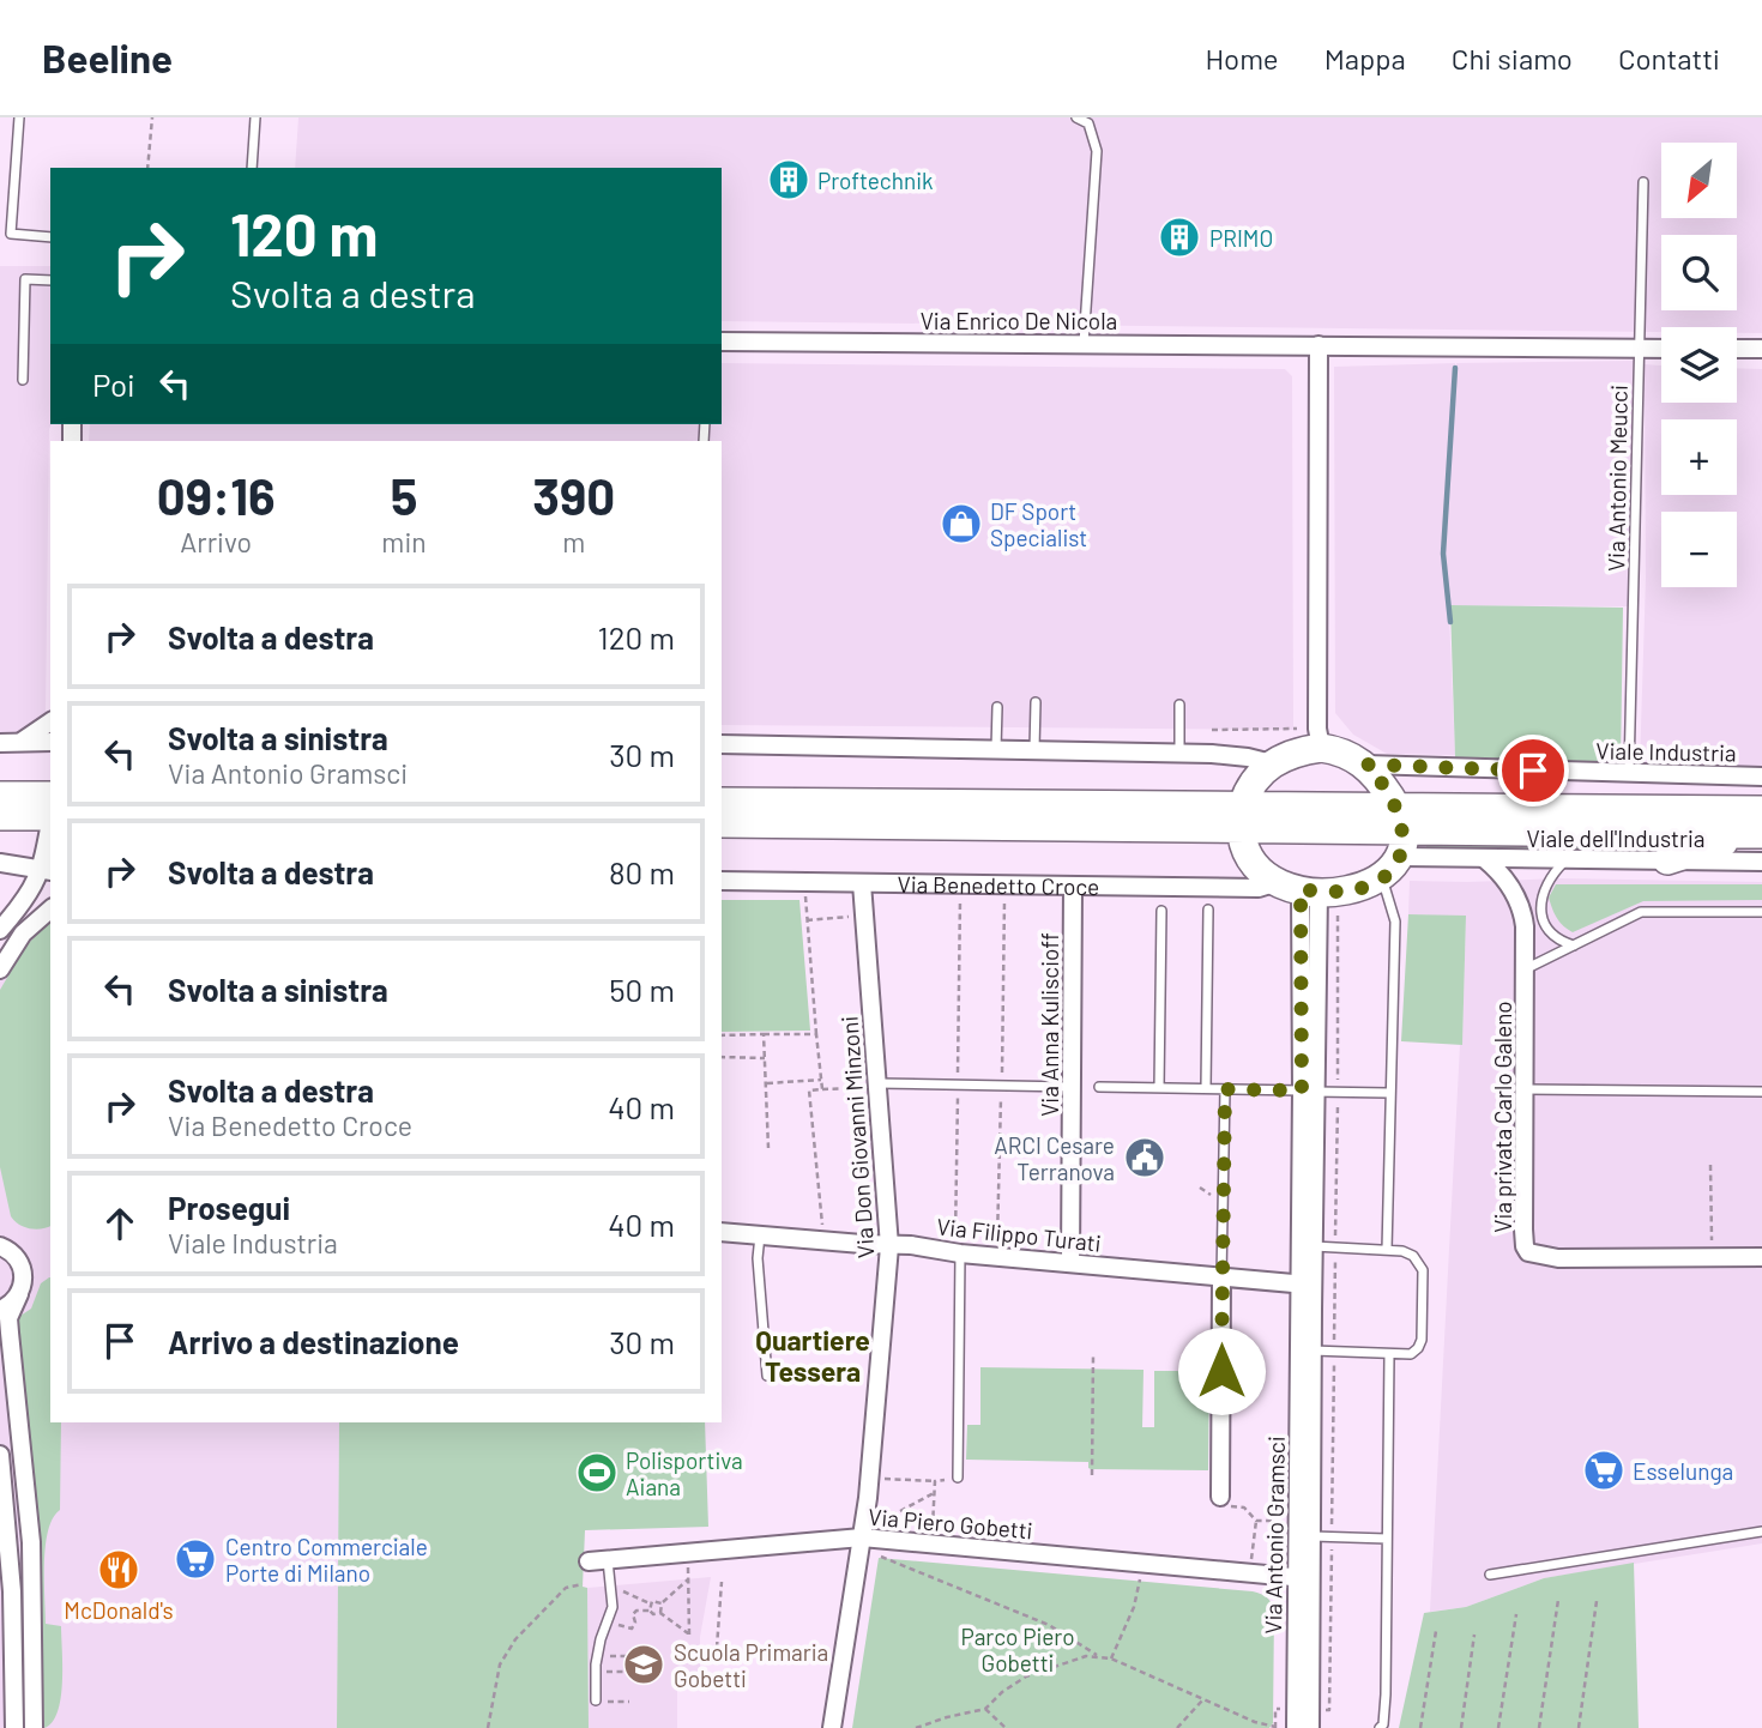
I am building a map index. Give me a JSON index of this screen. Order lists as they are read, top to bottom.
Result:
{
  "streets": {
    "street": [
      "Via Enrico De Nicola",
      "Viale Industria",
      "Viale dell'Industria",
      "Via Benedetto Croce",
      "Via Anna Kuliscioff",
      "Via privata Carlo Galeno",
      "Via Don Giovanni Minzoni",
      "Via Filippo Turati",
      "Via Piero Gobetti",
      "Via Antonio Gramsci"
    ],
    "lane": ["Via Antonio Meucci"]
  },
  "crossings": [
    ["Via Enrico De Nicola", "Via Antonio Meucci"],
    ["Via Antonio Meucci", "Viale Industria"],
    ["Viale dell'Industria", "Via privata Carlo Galeno"],
    ["Via Benedetto Croce", "Via Anna Kuliscioff"],
    ["Via Benedetto Croce", "Via Don Giovanni Minzoni"],
    ["Via Benedetto Croce", "Via Antonio Gramsci"],
    ["Via Anna Kuliscioff", "Via Filippo Turati"],
    ["Via Don Giovanni Minzoni", "Via Filippo Turati"],
    ["Via Don Giovanni Minzoni", "Via Piero Gobetti"],
    ["Via Filippo Turati", "Via Antonio Gramsci"],
    ["Via Piero Gobetti", "Via Antonio Gramsci"]
  ],
  "districts": ["Quartiere Tessera"],
  "parks": ["Parco Piero Gobetti"],
  "places": {
    "building": ["Proftechnik", "PRIMO"],
    "shop": ["DF Sport Specialist"],
    "public building": ["ARCI Cesare Terranova"],
    "supermarket": ["Esselunga", "Centro Commerciale Porte di Milano"],
    "sports": ["Polisportiva Aiana"],
    "restaurant": ["McDonald's"],
    "school or university": ["Scuola Primaria Gobetti"]
  },
  "north": "bottom left",
  "page": {
    "header": "Beeline",
    "nav": [
      "Home",
      "Mappa",
      "Chi siamo",
      "Contatti"
    ],
    "map_buttons": ["+", "−"],
    "turn": ["120 m", "Svolta a destra"],
    "then": "Poi",
    "eta": [
      "09:16",
      "Arrivo",
      "5",
      "min",
      "390",
      "m"
    ],
    "list": [
      {
        "name": "Svolta a destra",
        "value": "120 m"
      },
      {
        "name": "Svolta a sinistra",
        "note": "Via Antonio Gramsci",
        "value": "30 m"
      },
      {
        "name": "Svolta a destra",
        "value": "80 m"
      },
      {
        "name": "Svolta a sinistra",
        "value": "50 m"
      },
      {
        "name": "Svolta a destra",
        "note": "Via Benedetto Croce",
        "value": "40 m"
      },
      {
        "name": "Prosegui",
        "note": "Viale Industria",
        "value": "40 m"
      },
      {
        "name": "Arrivo a destinazione",
        "value": "30 m"
      }
    ]
  }
}
